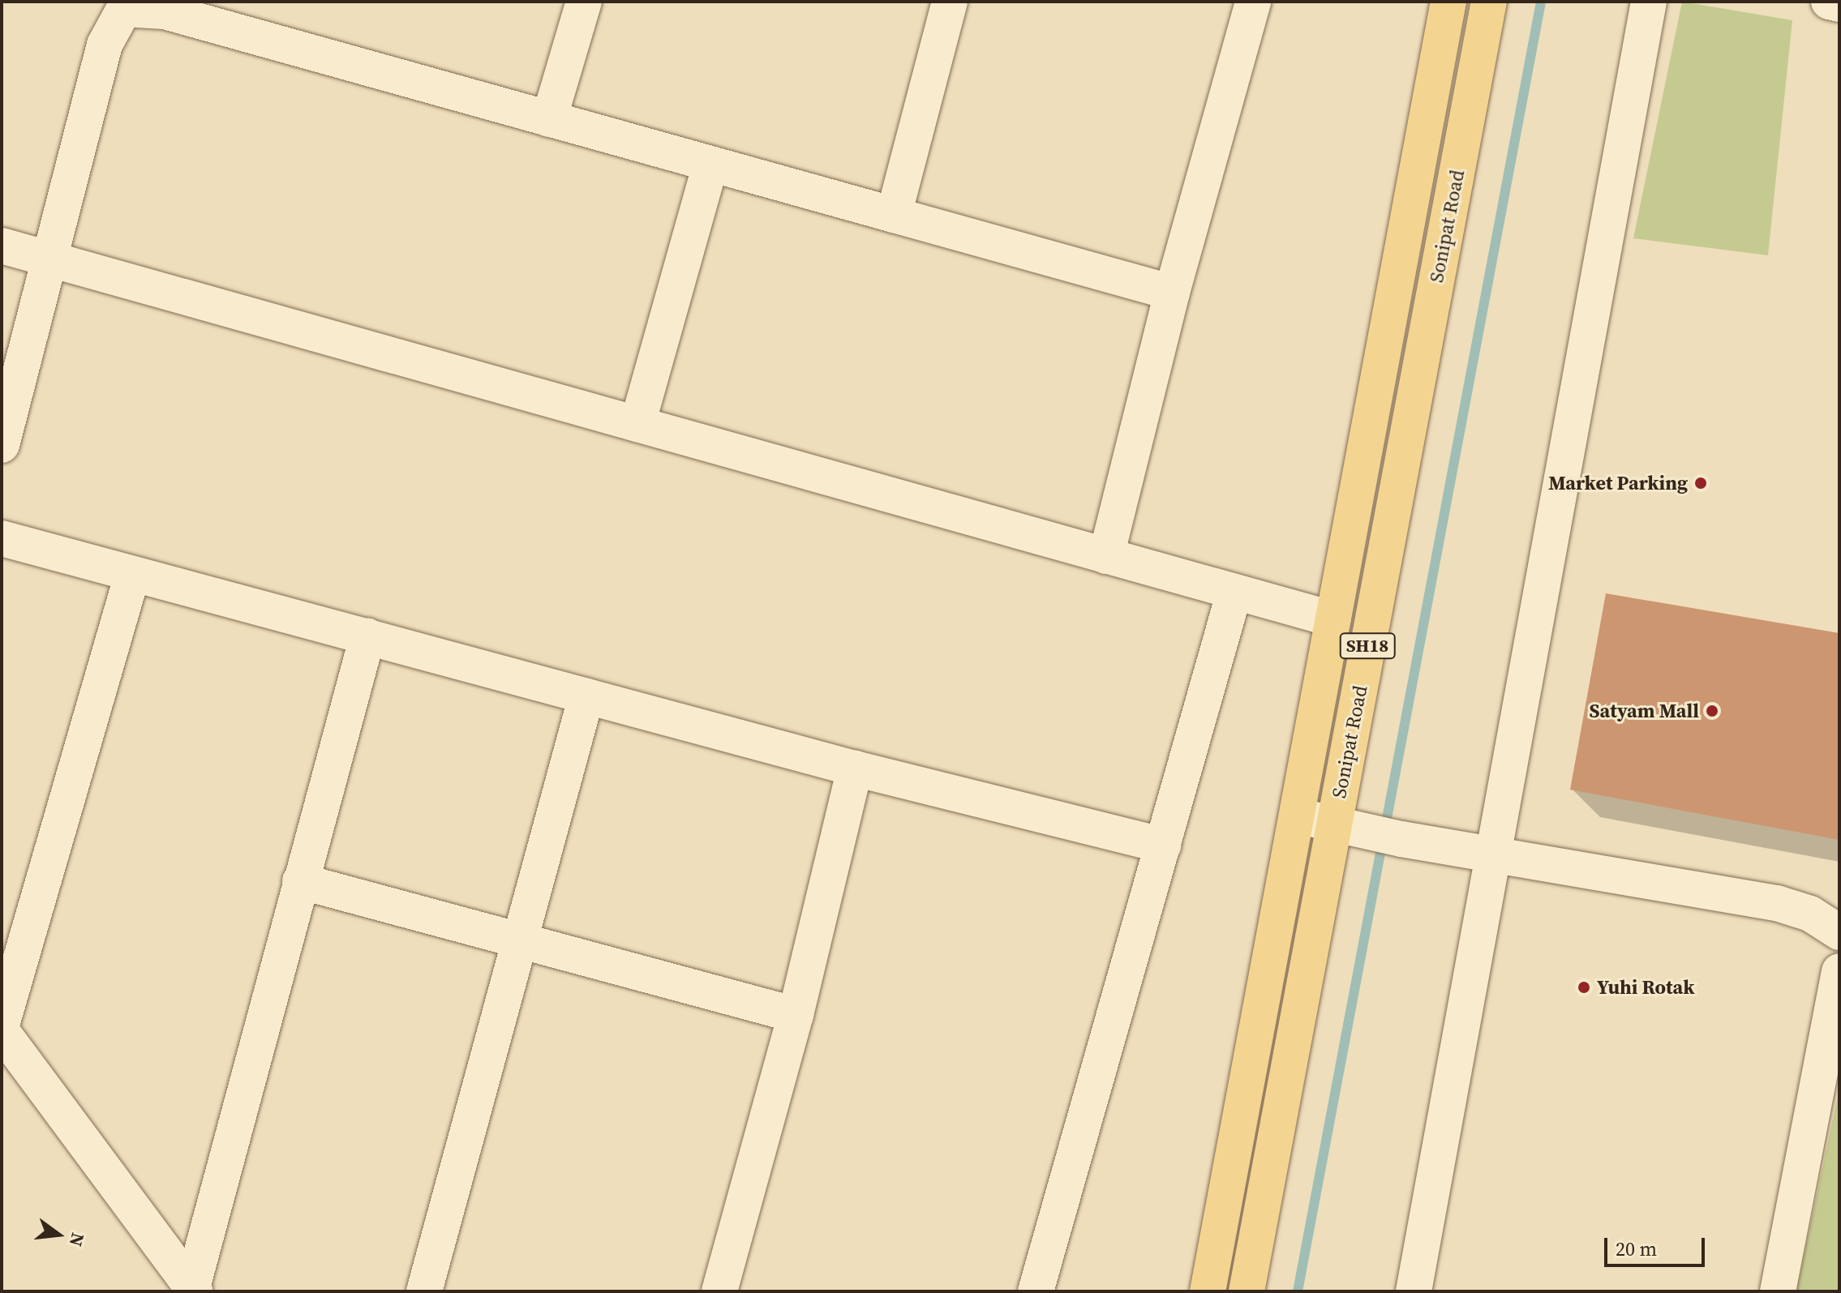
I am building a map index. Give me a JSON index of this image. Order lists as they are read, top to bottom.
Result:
{
  "streets": {
    "main road": ["Sonipat Road", "SH18"]
  },
  "places": ["Market Parking", "Satyam Mall", "Yuhi Rotak"],
  "scale_bar": "20 m",
  "north": "right"
}
